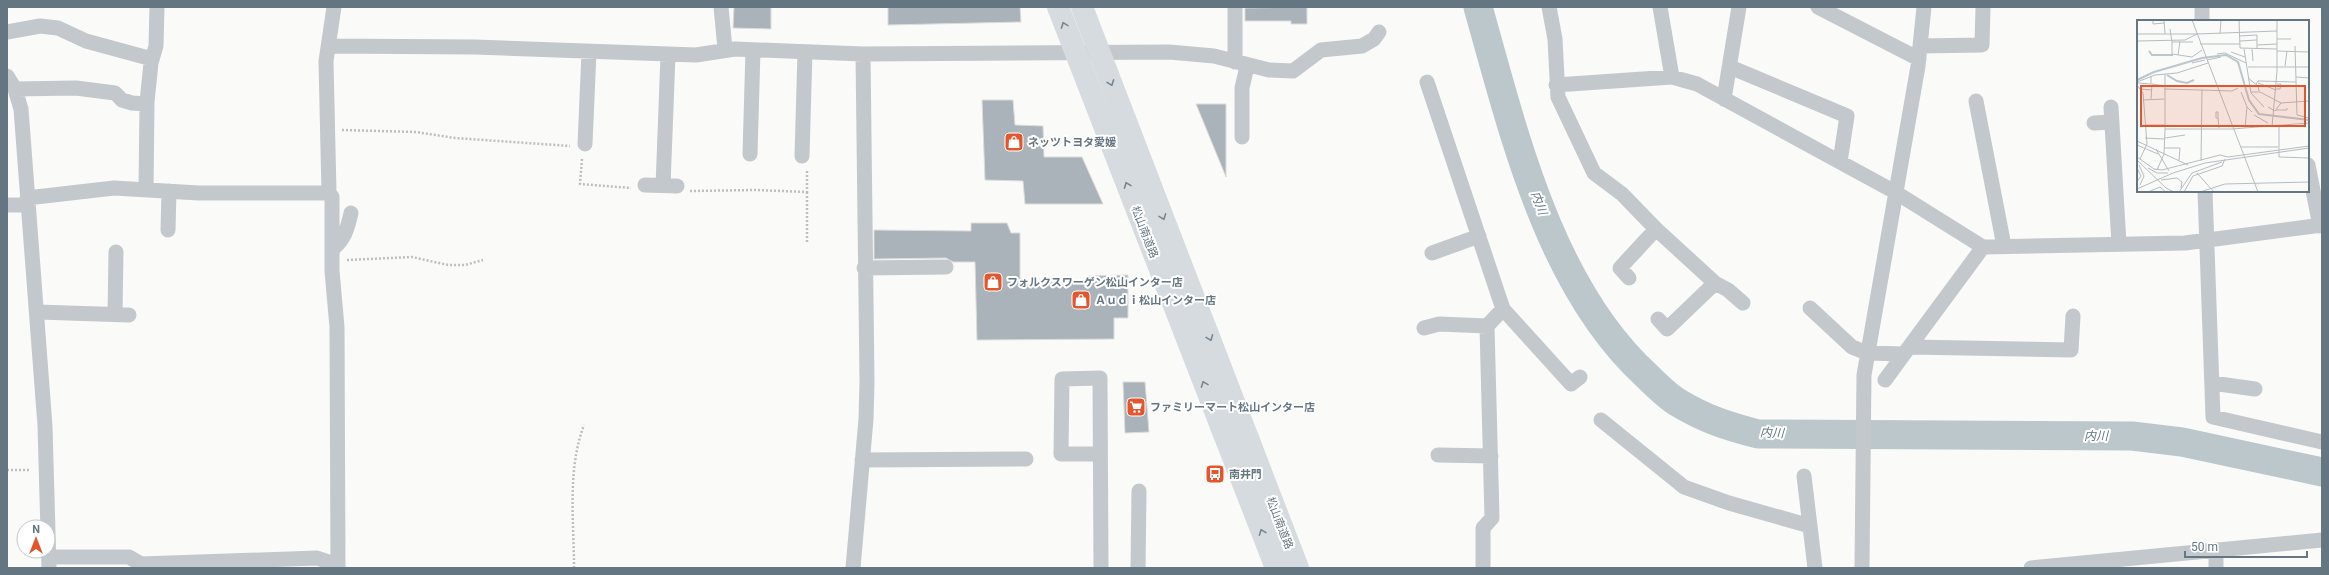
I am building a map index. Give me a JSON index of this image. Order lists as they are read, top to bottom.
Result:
{
  "streets": {
    "highway": ["松山南道路"]
  },
  "water": ["内川"],
  "places": {
    "shop": ["ネッツトヨタ愛媛", "フォルクスワーゲン松山インター店", "Ａｕｄｉ松山インター店"],
    "supermarket": ["ファミリーマート松山インター店"],
    "bus stop": ["南井門"]
  },
  "scale_bar": "50 m",
  "north": "top"
}
